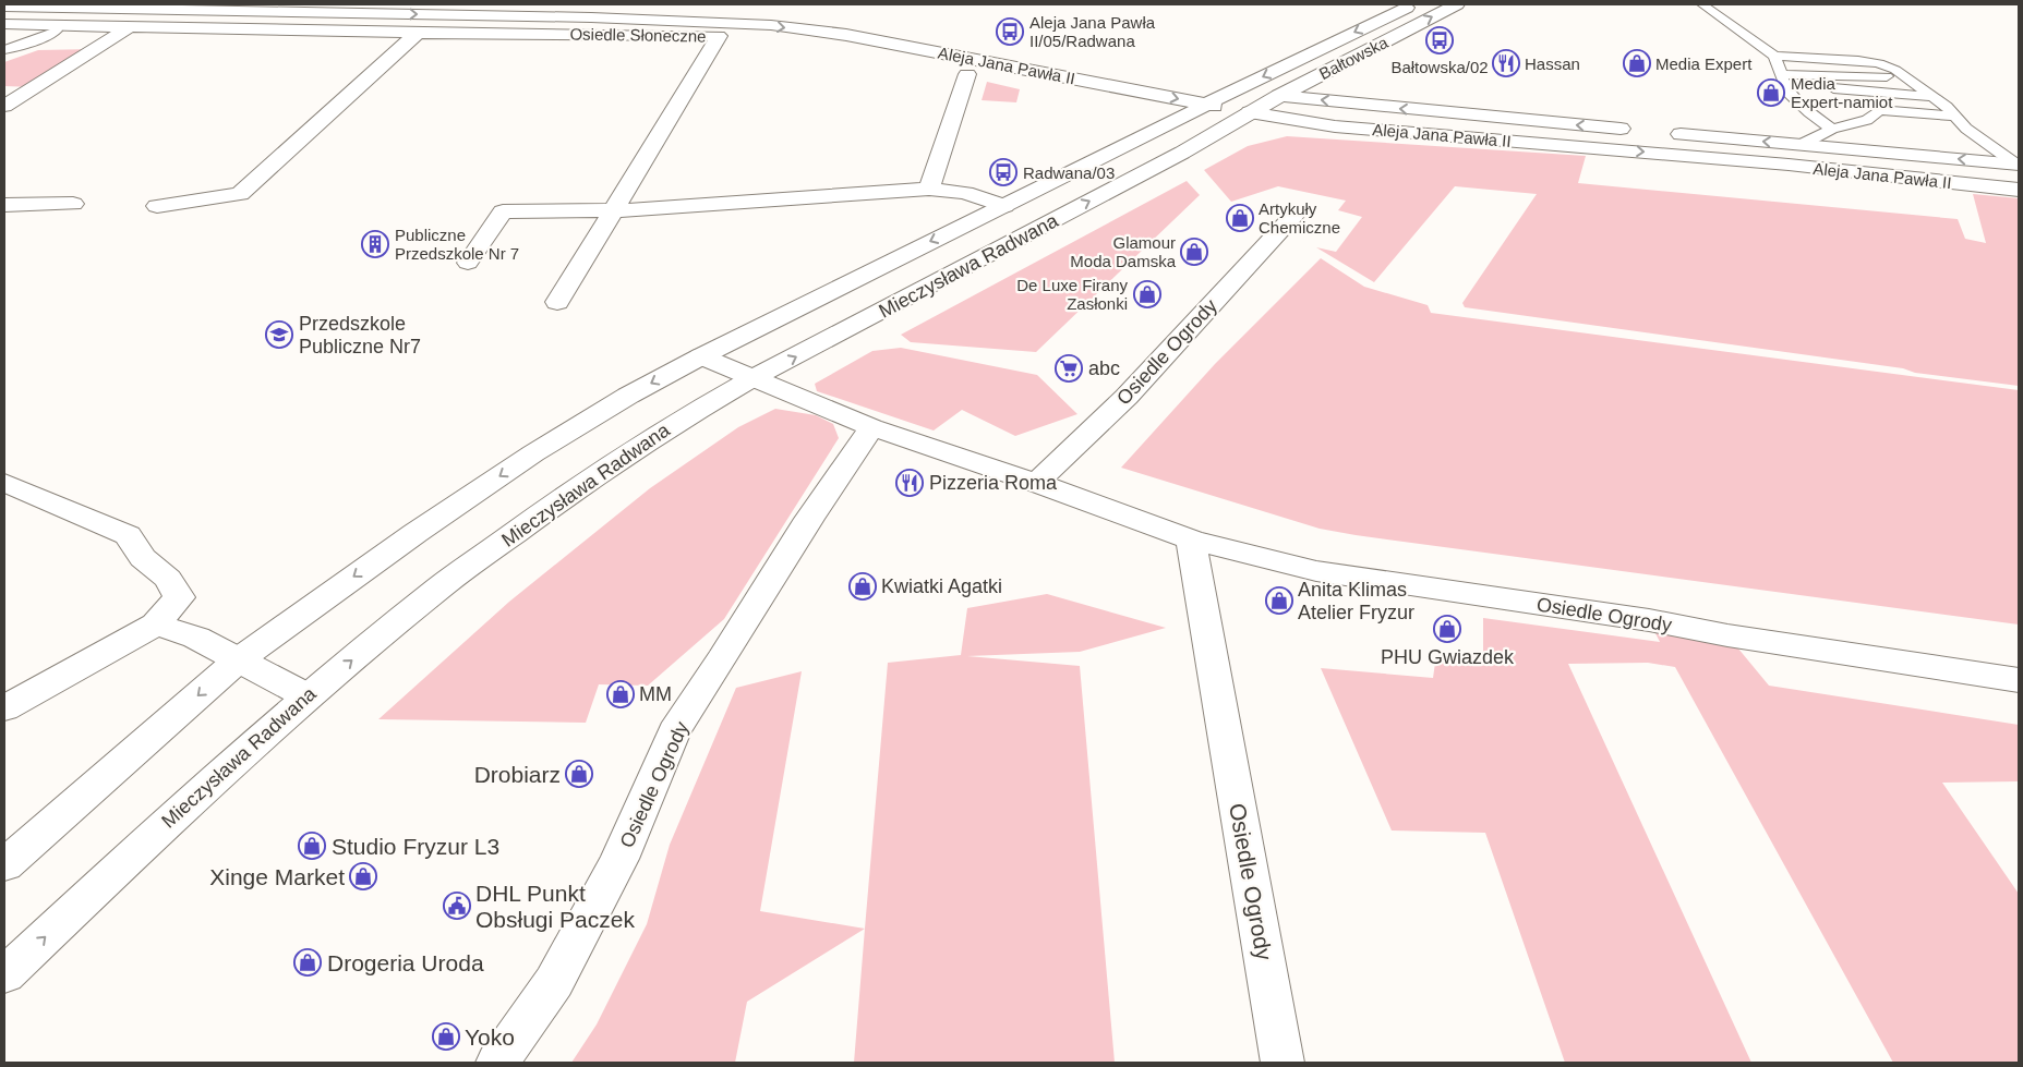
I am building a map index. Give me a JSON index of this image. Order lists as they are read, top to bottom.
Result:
{
  "streets": {
    "street": [
      "Osiedle Słoneczne",
      "Bałtowska",
      "Aleja Jana Pawła II",
      "Mieczysława Radwana",
      "Osiedle Ogrody"
    ]
  },
  "crossings": [
    ["Bałtowska", "Aleja Jana Pawła II"],
    ["Bałtowska", "Mieczysława Radwana"],
    ["Aleja Jana Pawła II", "Mieczysława Radwana"],
    ["Mieczysława Radwana", "Osiedle Ogrody"]
  ],
  "places": {
    "bus stop": ["Aleja Jana Pawła II/05/Radwana", "Bałtowska/02", "Radwana/03"],
    "restaurant": ["Hassan", "Pizzeria Roma"],
    "shop": [
      "Media Expert",
      "Media Expert-namiot",
      "Artykuły Chemiczne",
      "Glamour Moda Damska",
      "De Luxe Firany Zasłonki",
      "Kwiatki Agatki",
      "Anita Klimas Atelier Fryzur",
      "PHU Gwiazdek",
      "MM",
      "Drobiarz",
      "Studio Fryzur L3",
      "Xinge Market",
      "Drogeria Uroda",
      "Yoko"
    ],
    "building": ["Publiczne Przedszkole Nr 7"],
    "school or university": ["Przedszkole Publiczne Nr7"],
    "supermarket": ["abc"],
    "public building": ["DHL Punkt Obsługi Paczek"]
  }
}
